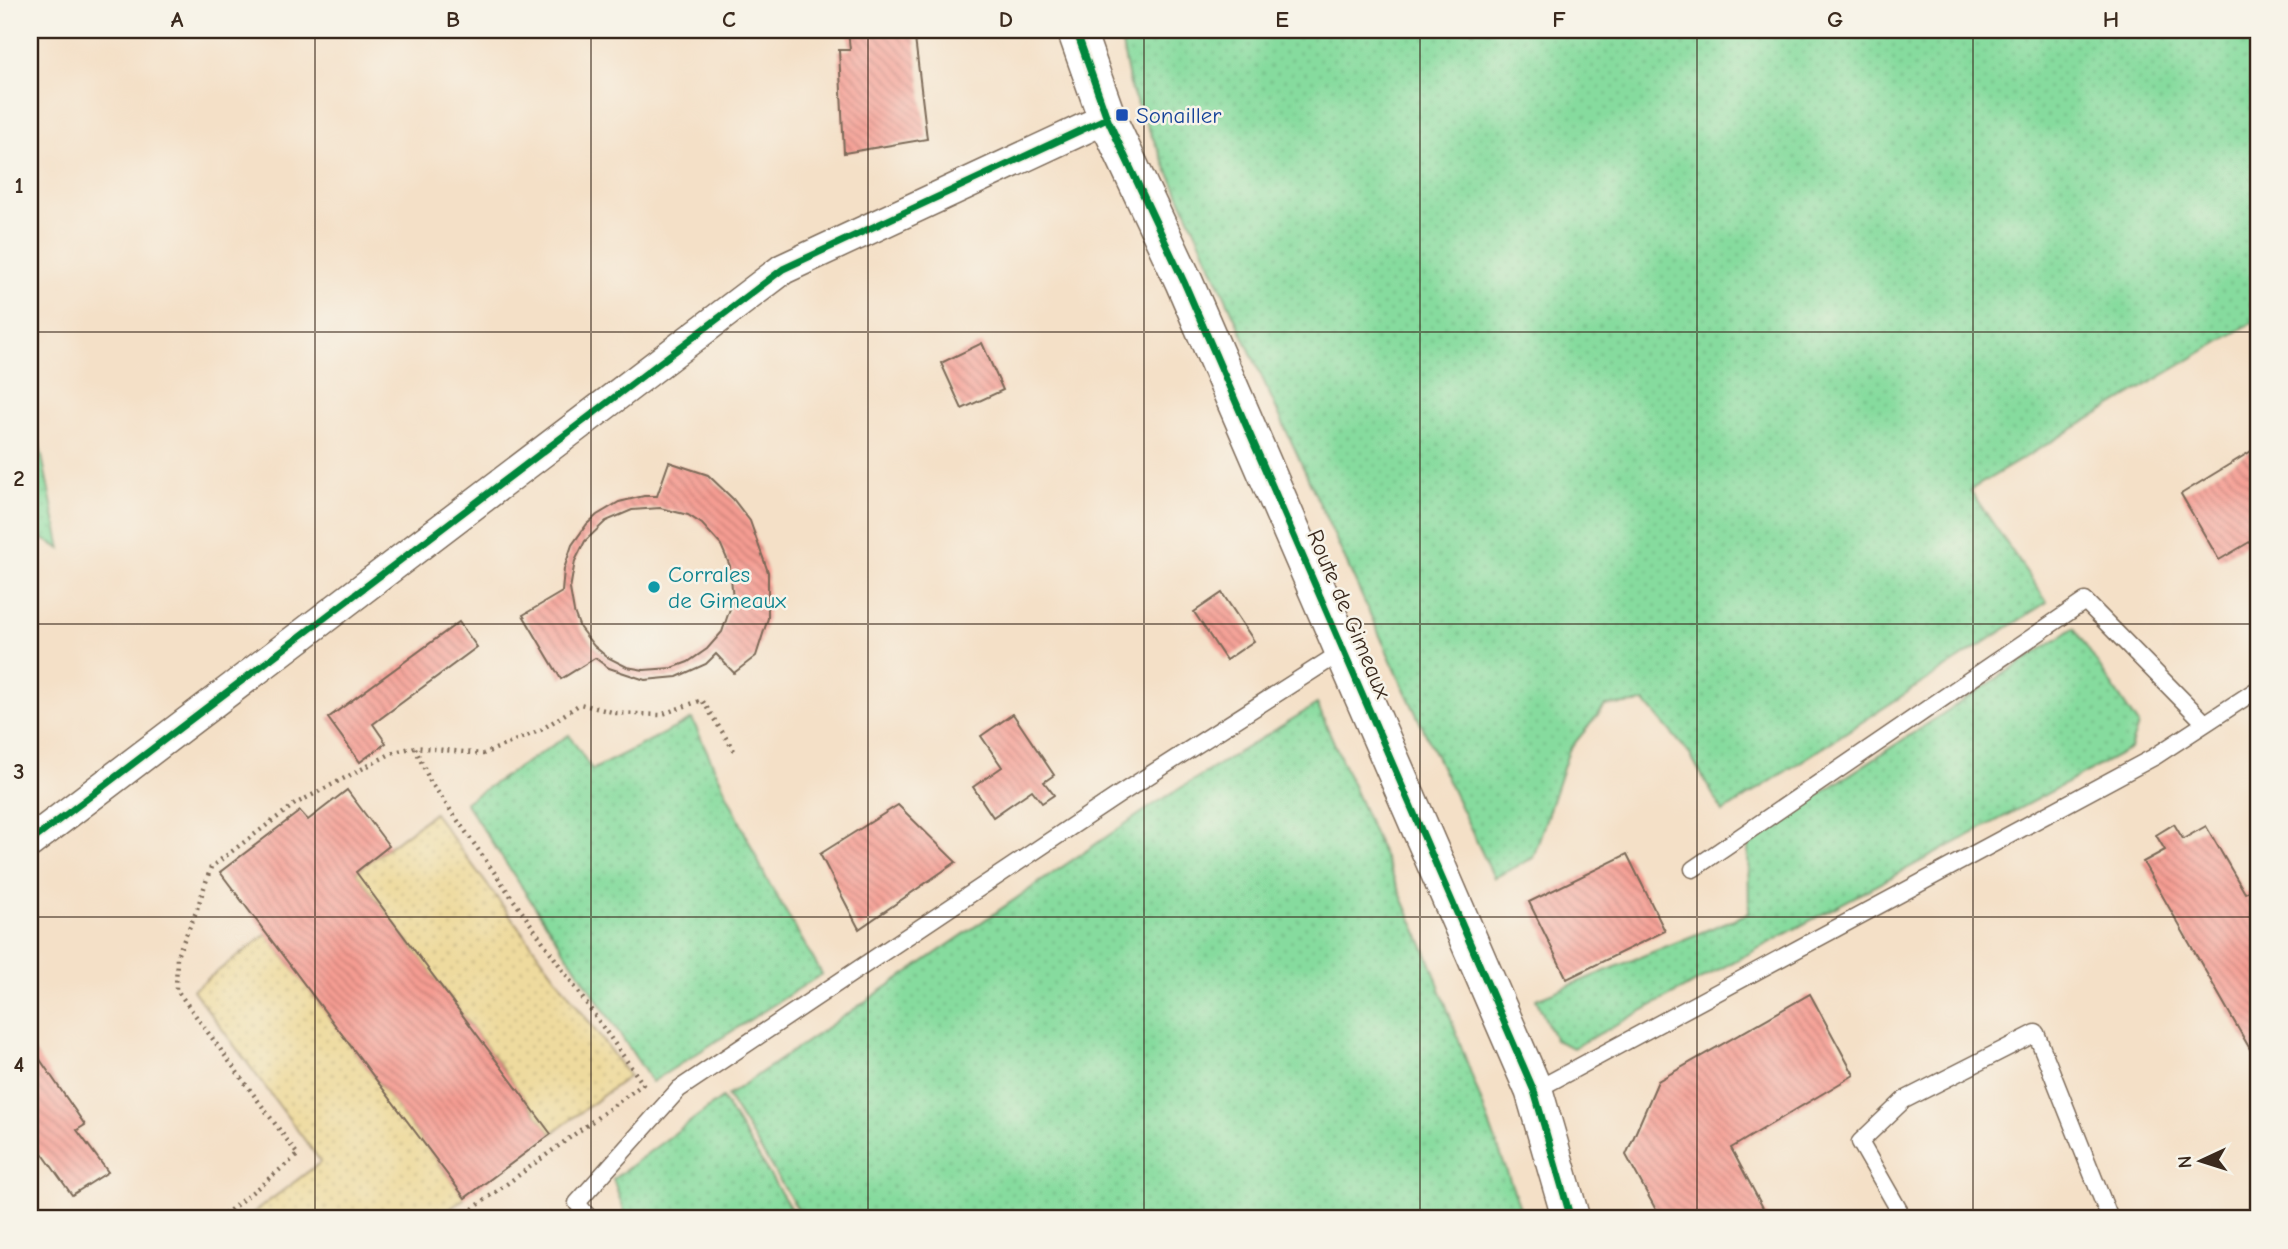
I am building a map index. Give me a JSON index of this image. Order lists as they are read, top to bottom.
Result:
{
  "streets": {
    "street": ["Route de Gimeaux"]
  },
  "places": {
    "transit": ["Sonailler"],
    "other": ["Corrales de Gimeaux"]
  },
  "north": "left",
  "grid": {
    "columns": [
      "A",
      "B",
      "C",
      "D",
      "E",
      "F",
      "G",
      "H"
    ],
    "rows": [
      "1",
      "2",
      "3",
      "4"
    ]
  }
}
